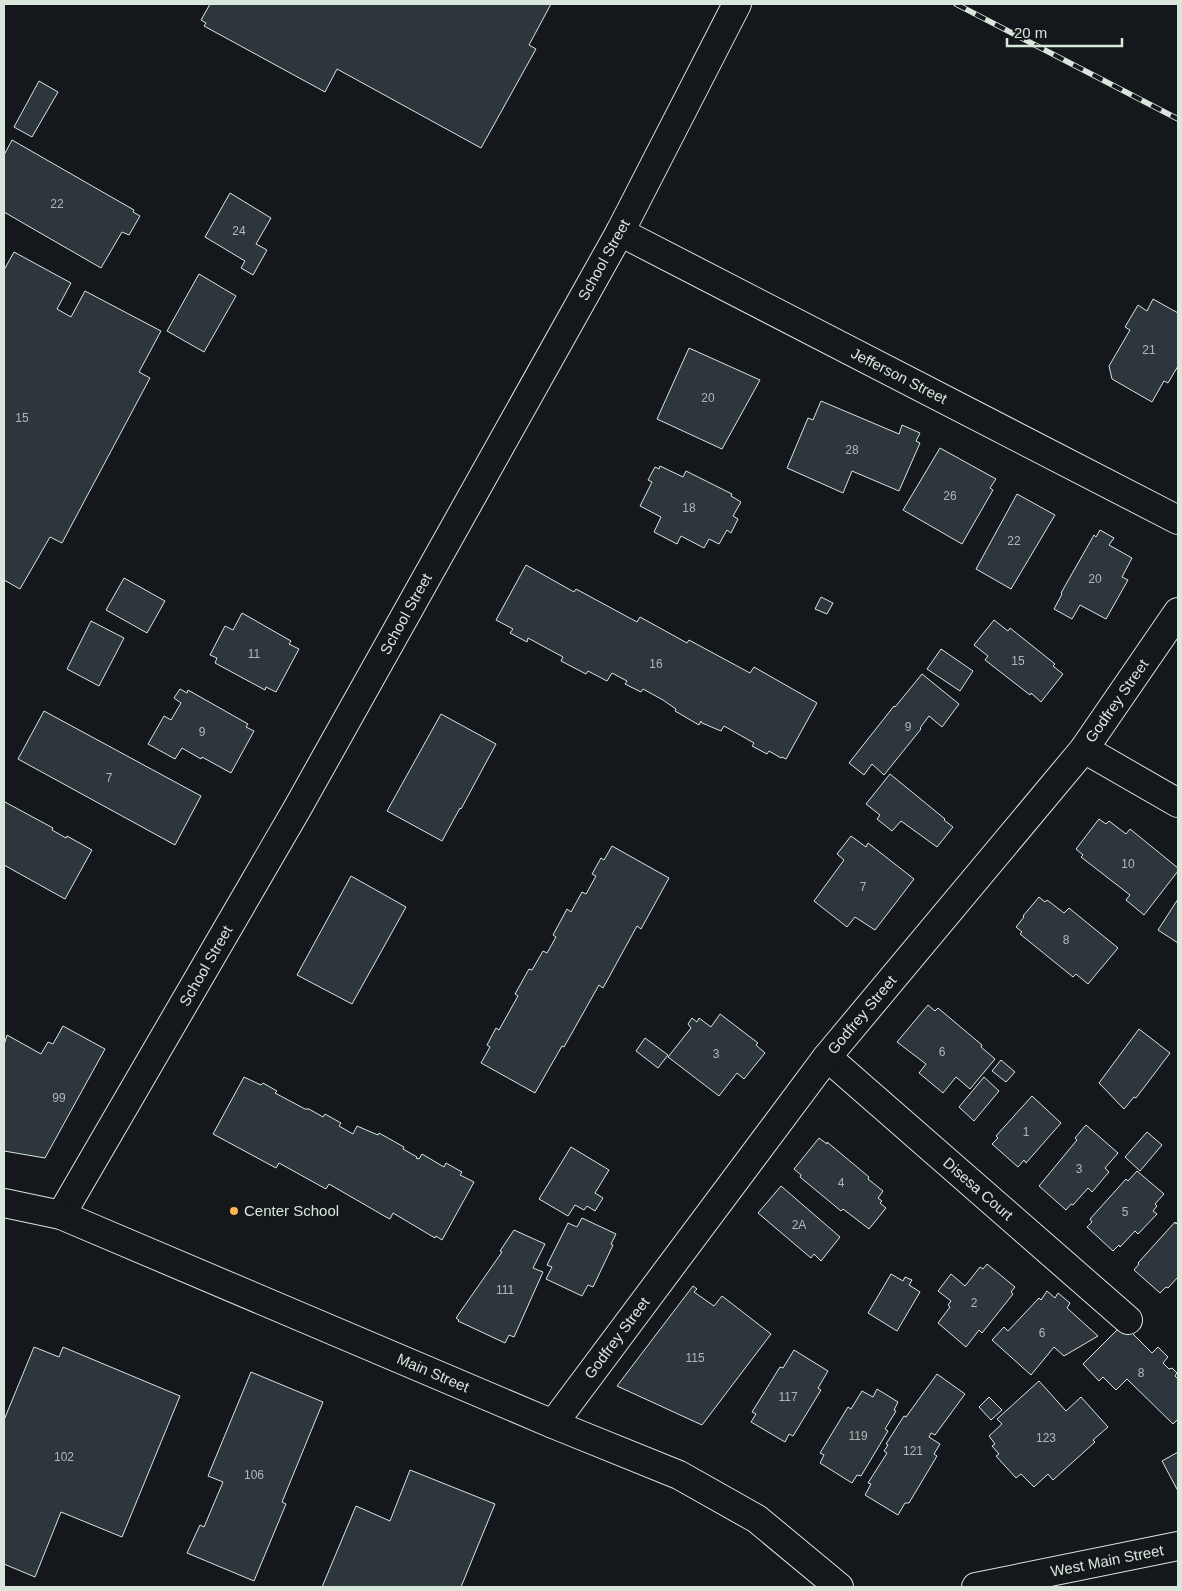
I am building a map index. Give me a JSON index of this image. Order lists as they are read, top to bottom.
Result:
{
  "streets": {
    "street": [
      "School Street",
      "Jefferson Street",
      "Godfrey Street",
      "Disesa Court",
      "Main Street",
      "West Main Street"
    ]
  },
  "crossings": [
    ["School Street", "Jefferson Street"],
    ["School Street", "Main Street"],
    ["Godfrey Street", "Disesa Court"],
    ["Godfrey Street", "Main Street"]
  ],
  "places": ["Center School"],
  "house_numbers": [
    "22",
    "24",
    "21",
    "20",
    "15",
    "28",
    "26",
    "18",
    "22",
    "20",
    "11",
    "15",
    "16",
    "9",
    "9",
    "7",
    "10",
    "7",
    "8",
    "6",
    "3",
    "99",
    "1",
    "3",
    "4",
    "5",
    "2A",
    "111",
    "2",
    "6",
    "115",
    "8",
    "117",
    "119",
    "123",
    "121",
    "102",
    "106"
  ],
  "scale_bar": "20 m"
}
